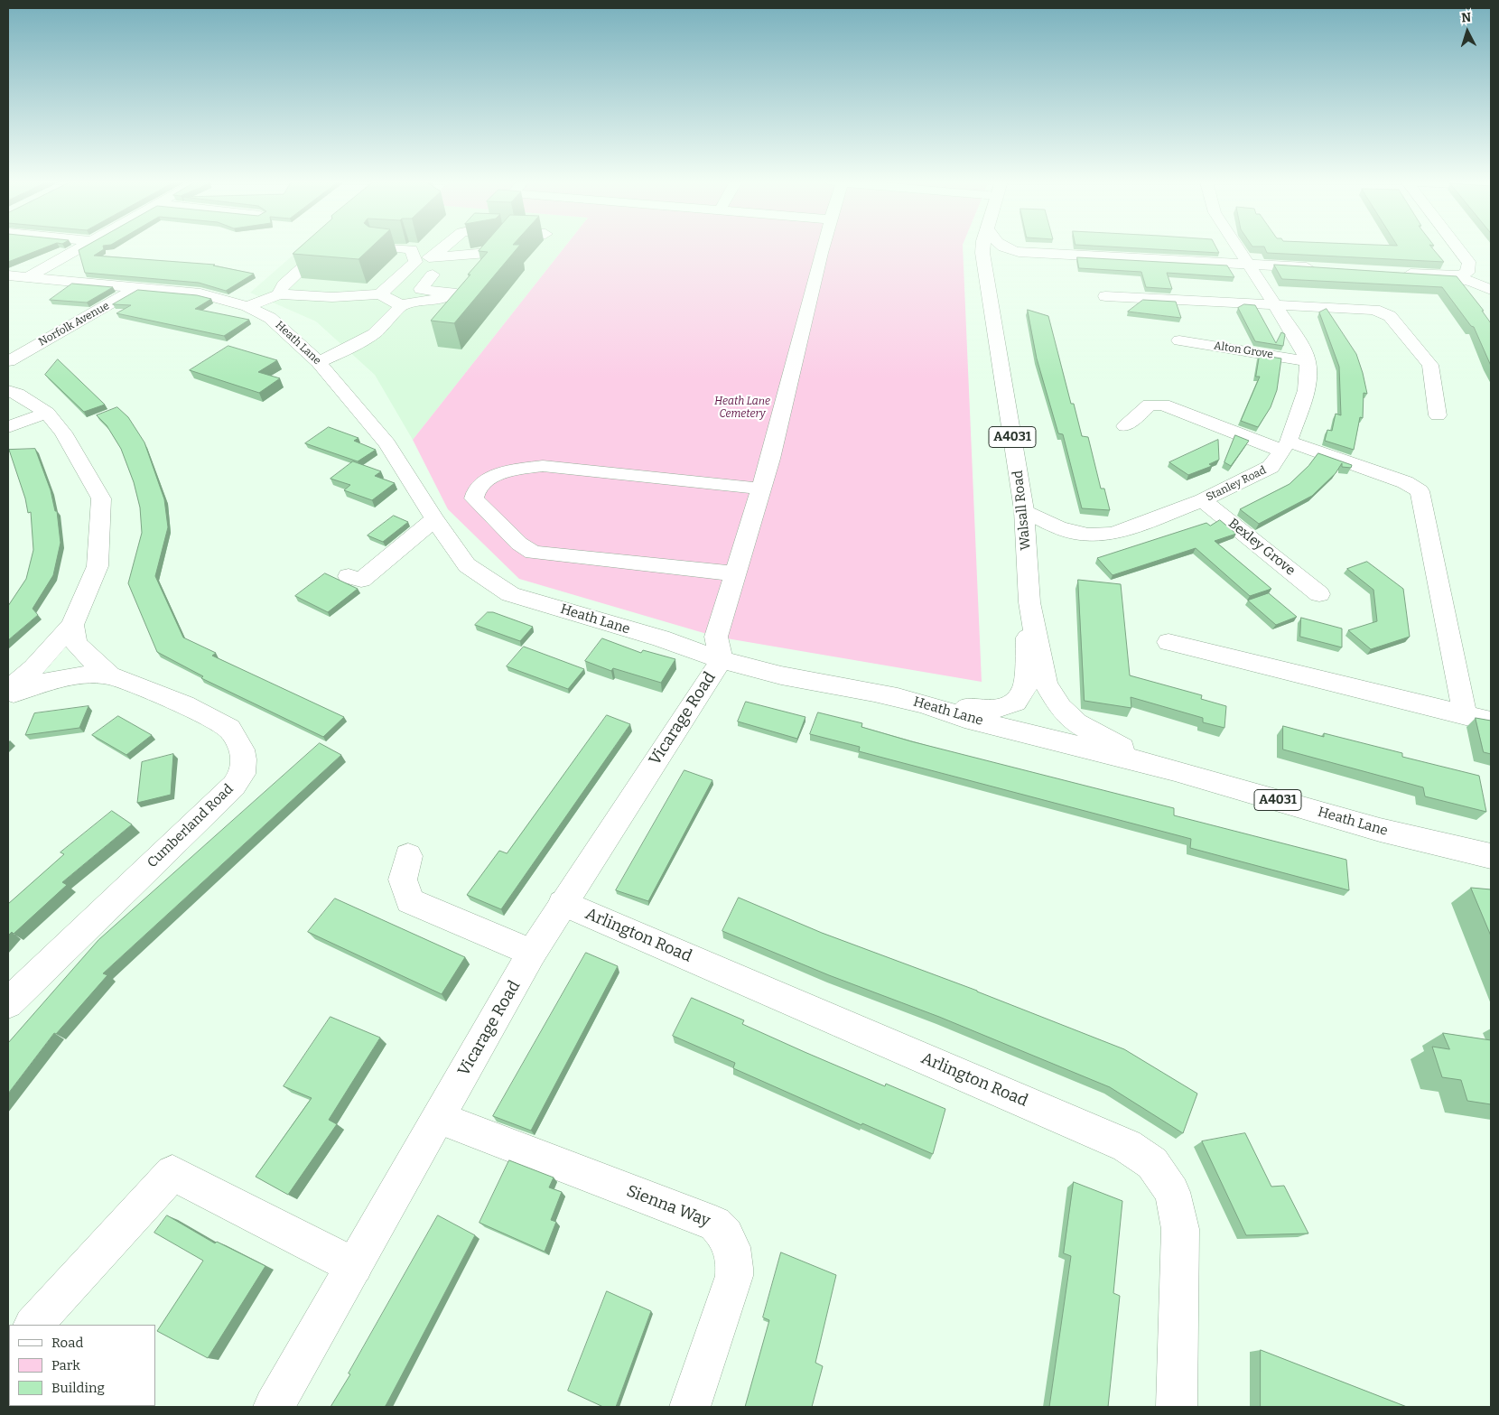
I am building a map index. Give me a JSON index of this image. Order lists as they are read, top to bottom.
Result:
{
  "streets": {
    "street": [
      "Norfolk Avenue",
      "Heath Lane",
      "Alton Grove",
      "A4031",
      "Stanley Road",
      "Walsall Road",
      "Bexley Grove",
      "Vicarage Road",
      "Cumberland Road",
      "Arlington Road",
      "Sienna Way"
    ]
  },
  "crossings": [
    ["Norfolk Avenue", "Heath Lane"],
    ["Heath Lane", "Walsall Road"],
    ["Heath Lane", "Vicarage Road"],
    ["Alton Grove", "Stanley Road"],
    ["Stanley Road", "Walsall Road"],
    ["Stanley Road", "Bexley Grove"],
    ["Vicarage Road", "Arlington Road"],
    ["Vicarage Road", "Sienna Way"]
  ],
  "parks": ["Heath Lane Cemetery"],
  "legend": ["Road", "Park", "Building"],
  "north": "top"
}
